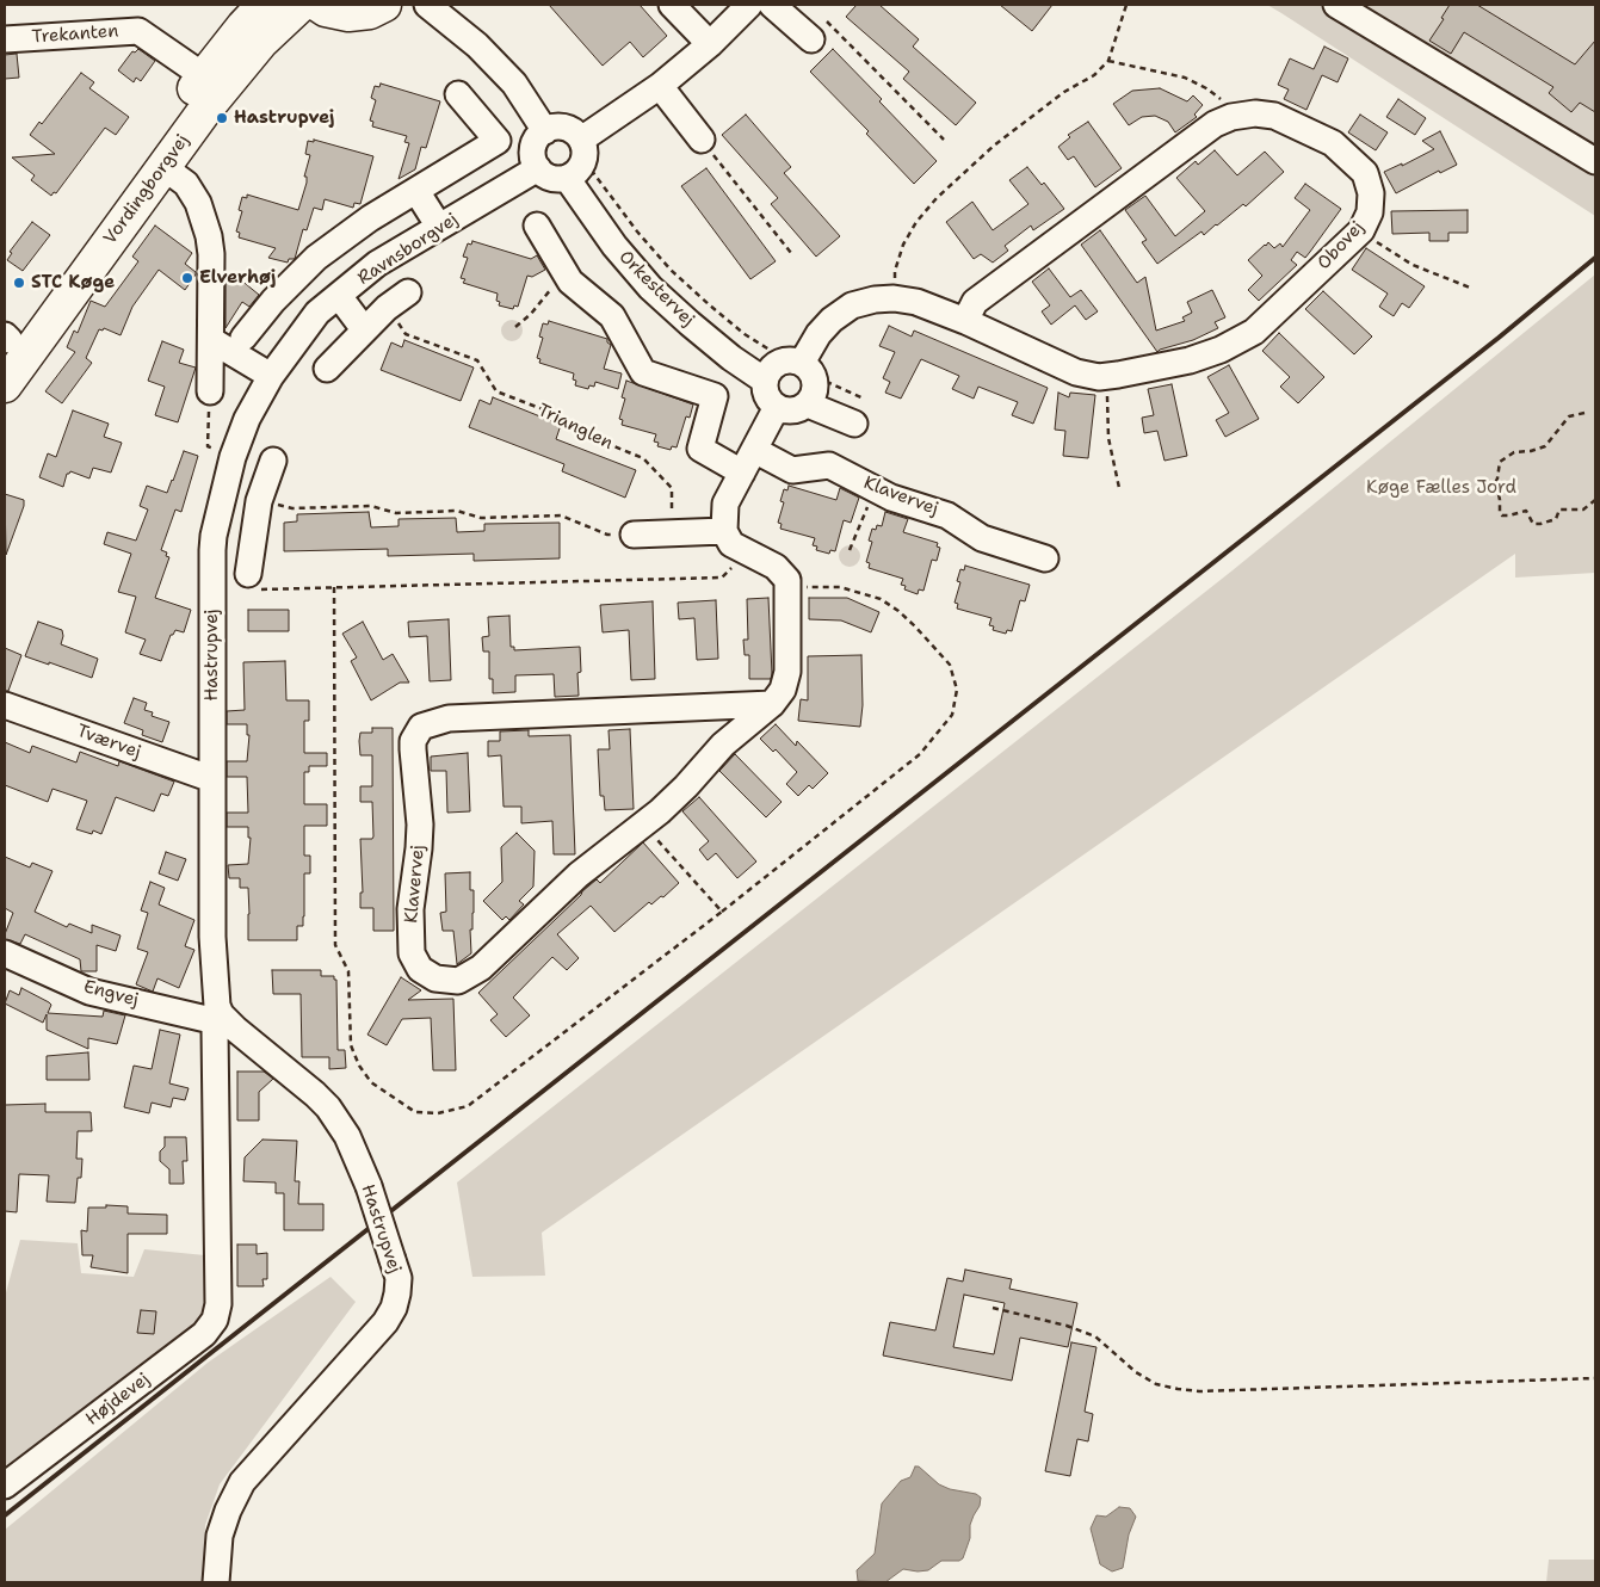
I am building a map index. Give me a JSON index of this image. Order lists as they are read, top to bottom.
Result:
{
  "streets": {
    "main road": ["Vordingborgvej"],
    "street": [
      "Trekanten",
      "Obovej",
      "Ravnsborgvej",
      "Orkestervej",
      "Klavervej",
      "Hastrupvej",
      "Tværvej",
      "Engvej",
      "Højdevej"
    ],
    "path": ["Trianglen"]
  },
  "crossings": [
    ["Trekanten", "Vordingborgvej"],
    ["Obovej", "Orkestervej"],
    ["Ravnsborgvej", "Orkestervej"],
    ["Ravnsborgvej", "Hastrupvej"],
    ["Hastrupvej", "Tværvej"],
    ["Hastrupvej", "Engvej"],
    ["Hastrupvej", "Højdevej"]
  ],
  "parks": ["Køge Fælles Jord"],
  "places": ["Hastrupvej", "Elverhøj", "STC Køge"]
}
